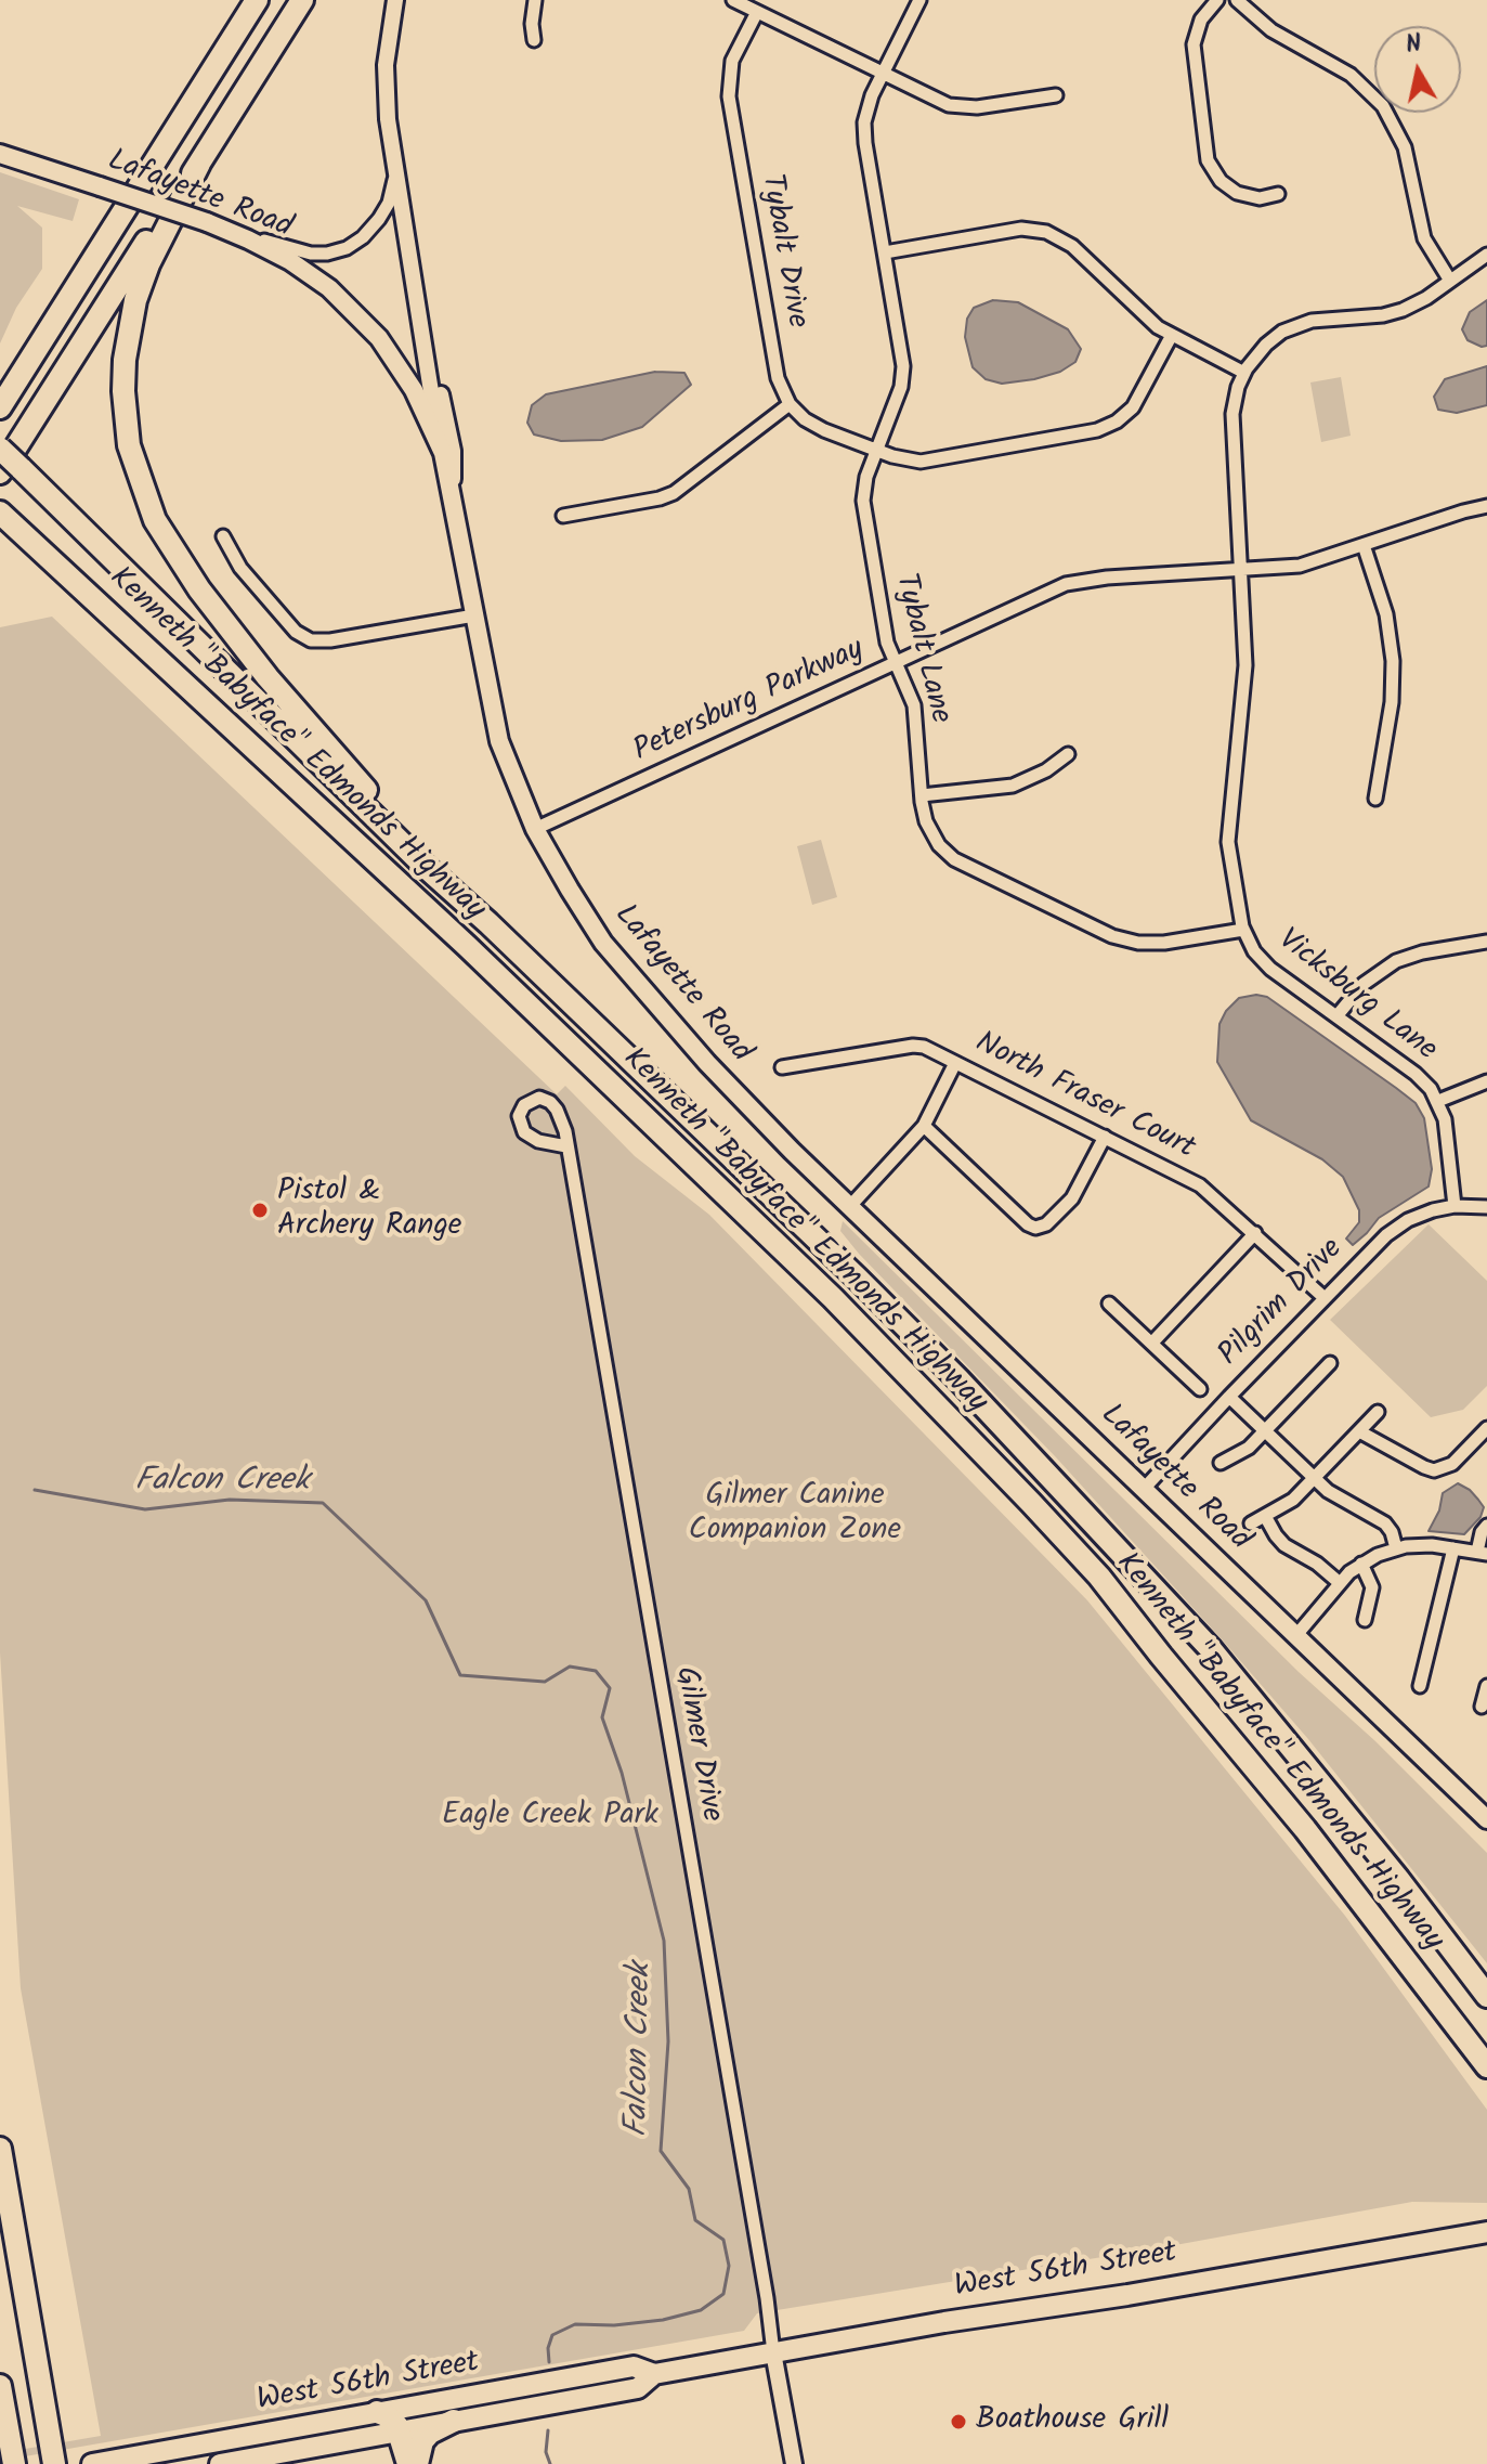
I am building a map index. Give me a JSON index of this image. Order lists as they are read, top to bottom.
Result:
{
  "streets": {
    "highway": ["Kenneth \"Babyface\" Edmonds Highway"],
    "main road": ["Lafayette Road", "West 56th Street"],
    "street": [
      "Tybalt Drive",
      "Tybalt Lane",
      "Petersburg Parkway",
      "Vicksburg Lane",
      "North Fraser Court",
      "Pilgrim Drive",
      "Gilmer Drive"
    ]
  },
  "crossings": [
    ["Lafayette Road", "Petersburg Parkway"],
    ["Lafayette Road", "Pilgrim Drive"],
    ["Tybalt Lane", "Petersburg Parkway"],
    ["Tybalt Lane", "Vicksburg Lane"],
    ["Petersburg Parkway", "Vicksburg Lane"],
    ["Vicksburg Lane", "Pilgrim Drive"],
    ["North Fraser Court", "Pilgrim Drive"],
    ["Gilmer Drive", "West 56th Street"]
  ],
  "water": ["Falcon Creek"],
  "parks": ["Gilmer Canine Companion Zone", "Eagle Creek Park"],
  "places": ["Pistol & Archery Range", "Boathouse Grill"],
  "north": "top"
}
